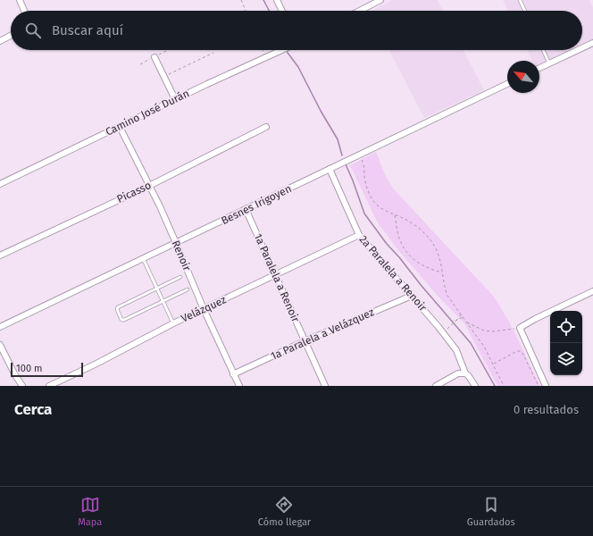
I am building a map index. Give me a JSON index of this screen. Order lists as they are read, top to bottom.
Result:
{
  "streets": {
    "street": [
      "Camino José Durán",
      "Picasso",
      "Besnes Irigoyen",
      "Renoir",
      "2a Paralela a Renoir",
      "1a Paralela a Renoir",
      "Velázquez",
      "1a Paralela a Velázquez"
    ]
  },
  "crossings": [
    ["Camino José Durán", "Renoir"],
    ["Picasso", "Renoir"],
    ["Besnes Irigoyen", "Renoir"],
    ["Besnes Irigoyen", "2a Paralela a Renoir"],
    ["Besnes Irigoyen", "1a Paralela a Renoir"],
    ["Renoir", "Velázquez"],
    ["Renoir", "1a Paralela a Velázquez"],
    ["2a Paralela a Renoir", "Velázquez"],
    ["2a Paralela a Renoir", "1a Paralela a Velázquez"],
    ["1a Paralela a Renoir", "Velázquez"],
    ["1a Paralela a Renoir", "1a Paralela a Velázquez"]
  ],
  "scale_bar": "100 m",
  "north": "top left",
  "page": {
    "search": "Buscar aquí",
    "scale": "100 m",
    "heading": ["Cerca", "0 resultados"],
    "nav": ["Mapa", "Cómo llegar", "Guardados"]
  }
}
